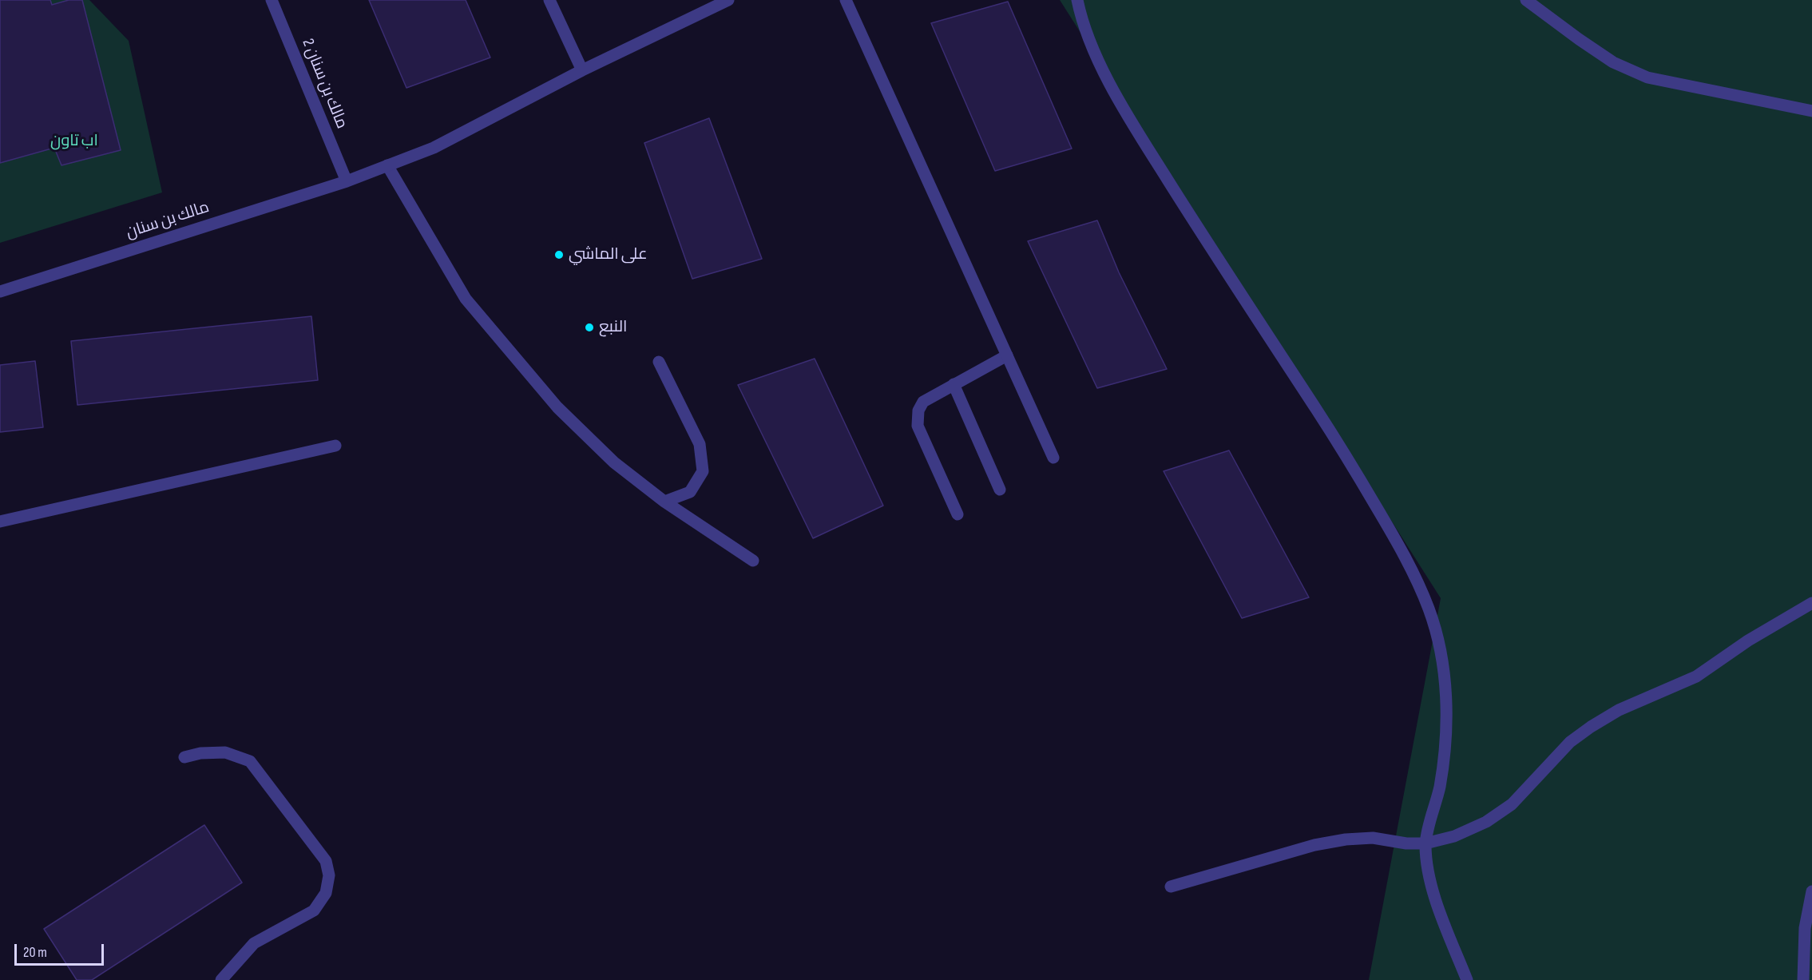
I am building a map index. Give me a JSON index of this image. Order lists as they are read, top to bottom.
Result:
{
  "streets": {
    "street": ["مالك بن سنان 2", "مالك بن سنان"]
  },
  "crossings": [
    ["مالك بن سنان 2", "مالك بن سنان"]
  ],
  "parks": ["اب تاون"],
  "places": ["على الماشي", "النبع"],
  "scale_bar": "20 m"
}
